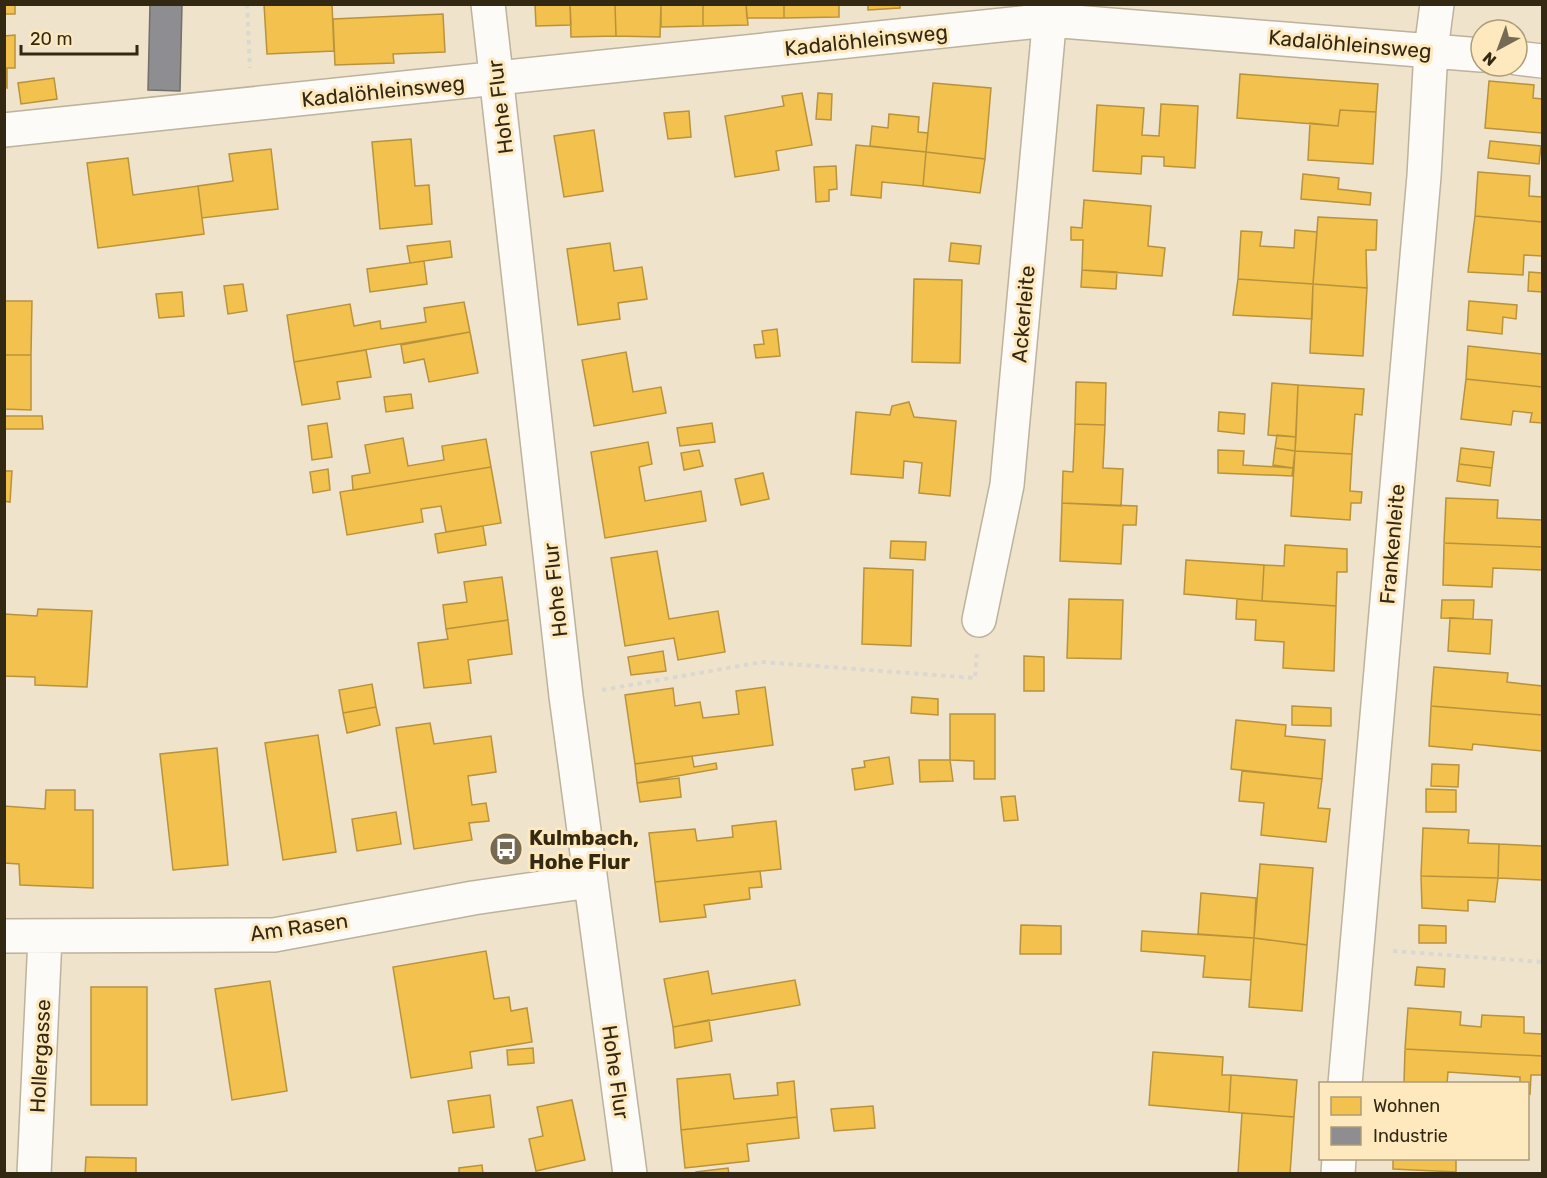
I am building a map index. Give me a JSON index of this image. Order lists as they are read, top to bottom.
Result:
{
  "streets": {
    "street": [
      "Kadalöhleinsweg",
      "Hohe Flur",
      "Ackerleite",
      "Frankenleite",
      "Am Rasen",
      "Hollergasse"
    ]
  },
  "crossings": [
    ["Kadalöhleinsweg", "Hohe Flur"],
    ["Kadalöhleinsweg", "Ackerleite"],
    ["Kadalöhleinsweg", "Frankenleite"],
    ["Hohe Flur", "Am Rasen"],
    ["Am Rasen", "Hollergasse"]
  ],
  "places": {
    "bus stop": ["Kulmbach, Hohe Flur"]
  },
  "legend": ["Wohnen", "Industrie"],
  "scale_bar": "20 m",
  "north": "bottom left"
}
